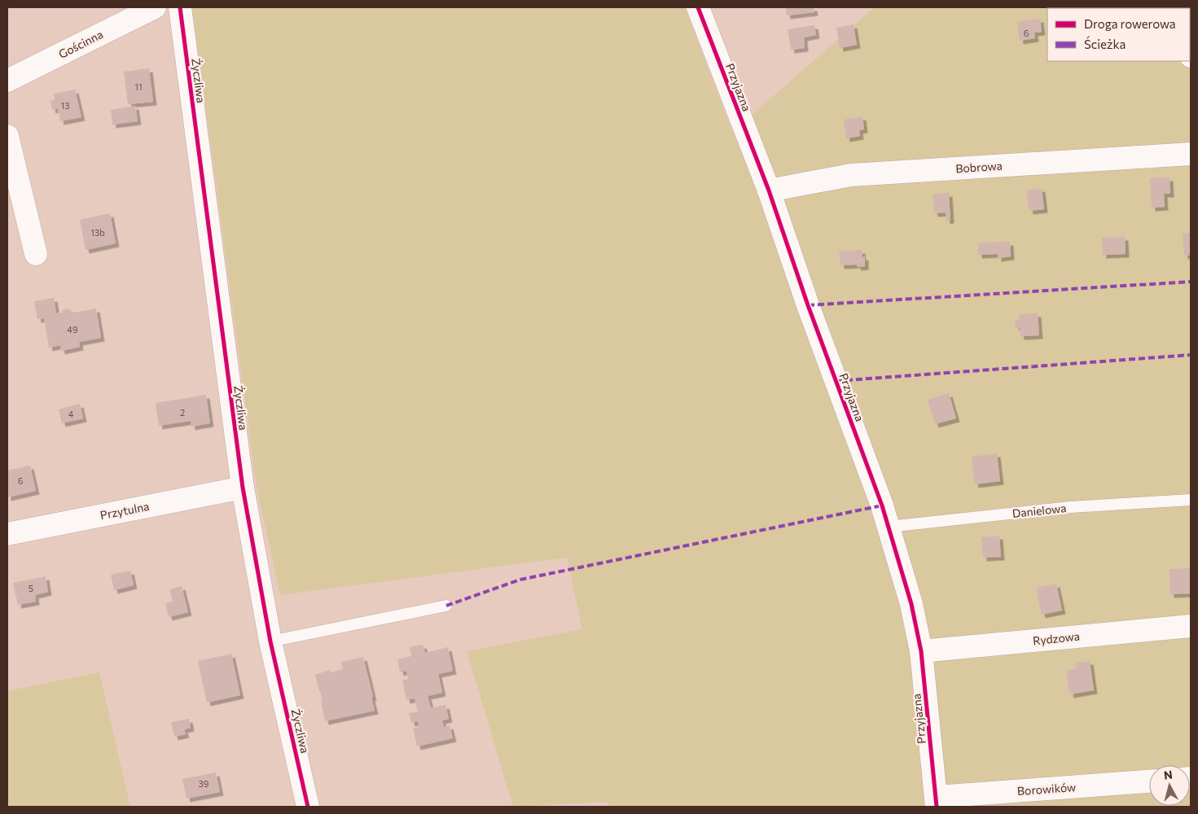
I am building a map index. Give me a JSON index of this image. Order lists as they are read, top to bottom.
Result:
{
  "streets": {
    "street": [
      "Gościnna",
      "Życzliwa",
      "Przyjazna",
      "Bobrowa",
      "Przytulna",
      "Rydzowa",
      "Borowików"
    ],
    "lane": ["Danielowa"]
  },
  "crossings": [
    ["Życzliwa", "Przytulna"],
    ["Przyjazna", "Bobrowa"],
    ["Przyjazna", "Danielowa"],
    ["Przyjazna", "Rydzowa"],
    ["Przyjazna", "Borowików"]
  ],
  "house_numbers": [
    "6",
    "11",
    "13",
    "13b",
    "49",
    "2",
    "4",
    "6",
    "5",
    "39"
  ],
  "legend": ["Droga rowerowa", "Ścieżka"],
  "north": "top"
}
